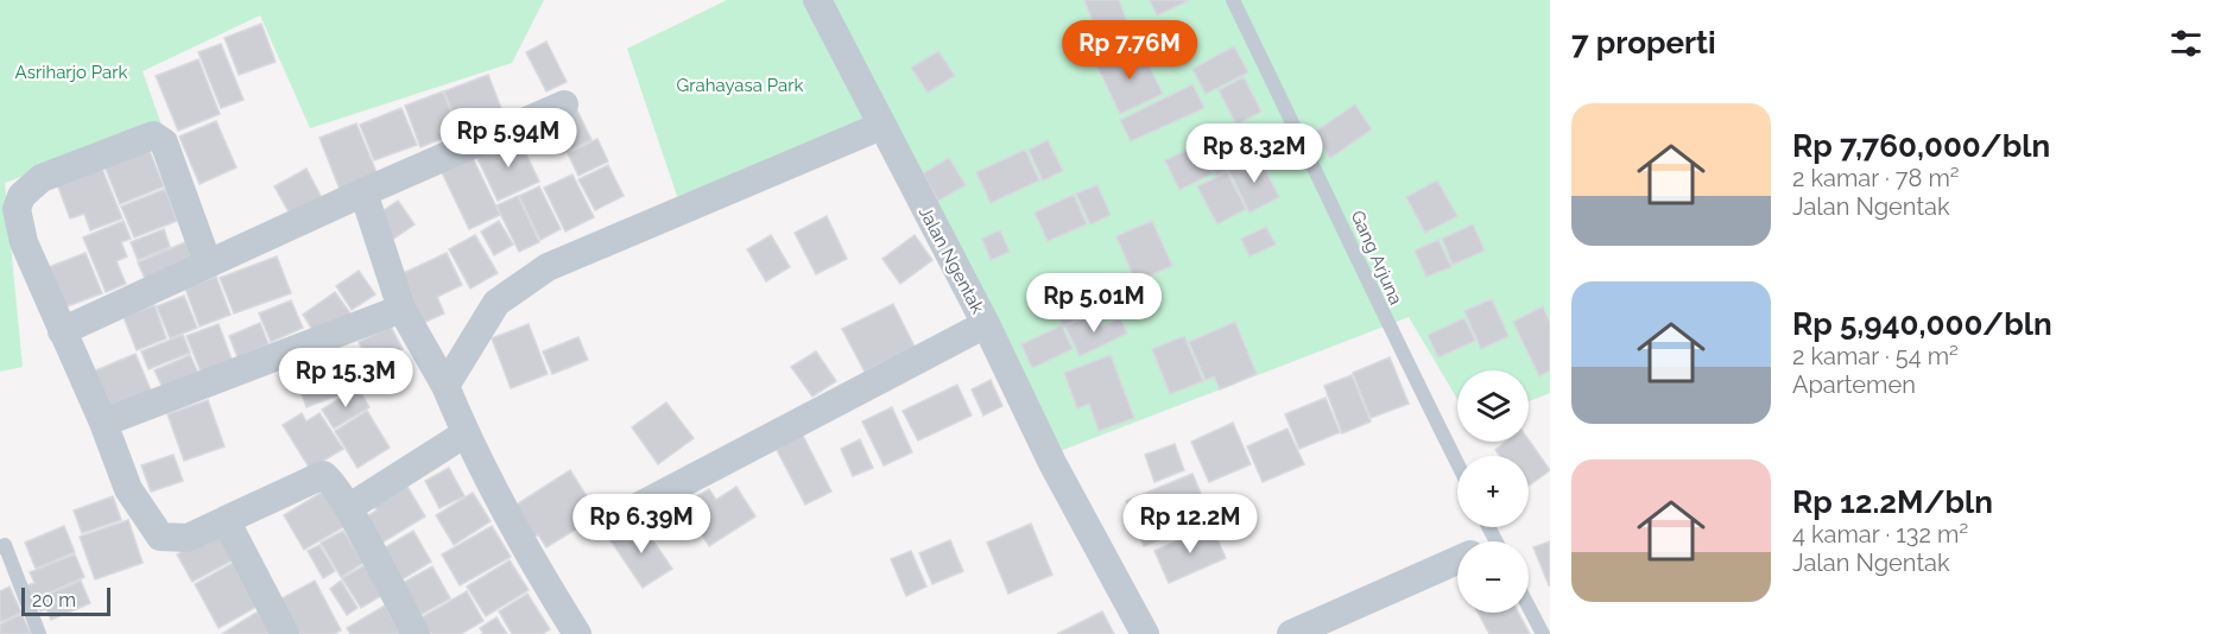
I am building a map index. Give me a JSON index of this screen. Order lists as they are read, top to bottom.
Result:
{
  "streets": {
    "street": ["Jalan Ngentak"],
    "lane": ["Gang Arjuna"]
  },
  "parks": ["Asriharjo Park", "Grahayasa Park"],
  "scale_bar": "20 m",
  "page": {
    "heading": "7 properti",
    "price": [
      "Rp 7.76M",
      "Rp 5.94M",
      "Rp 8.32M",
      "Rp 5.01M",
      "Rp 15.3M",
      "Rp 6.39M",
      "Rp 12.2M"
    ],
    "list": [
      {
        "name": "Rp 7,760,000/bln",
        "note": "2 kamar · 78 m² · Jalan Ngentak"
      },
      {
        "name": "Rp 5,940,000/bln",
        "note": "2 kamar · 54 m² · Apartemen"
      },
      {
        "name": "Rp 12.2M/bln",
        "note": "4 kamar · 132 m² · Jalan Ngentak"
      }
    ],
    "map_buttons": ["+", "−"],
    "scale": "20 m"
  }
}
